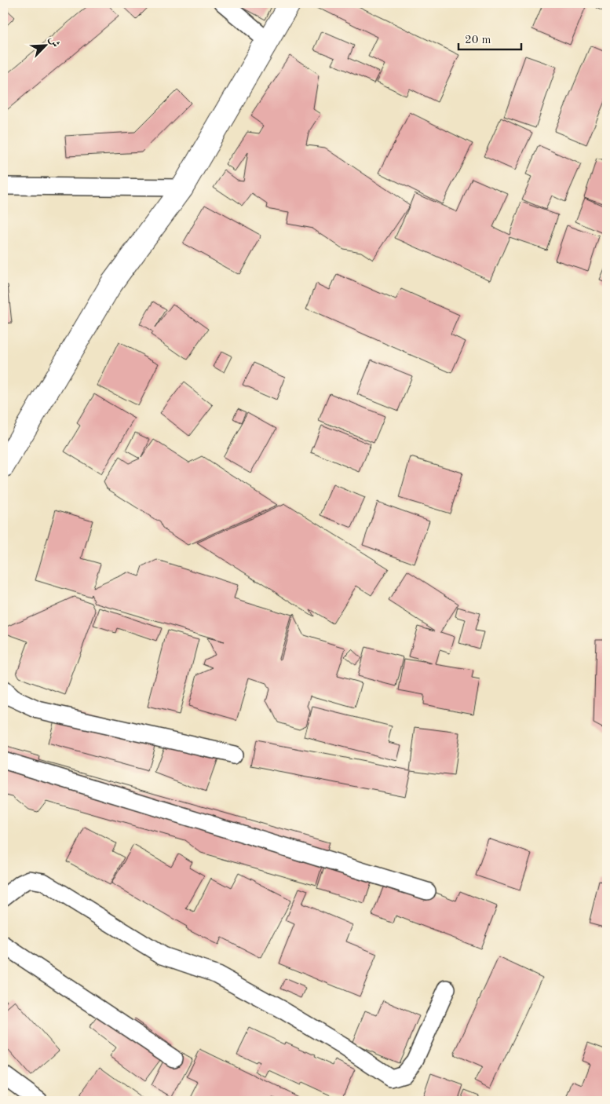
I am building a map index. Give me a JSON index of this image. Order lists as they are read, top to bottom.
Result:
{
  "scale_bar": "20 m",
  "north": "top right"
}
